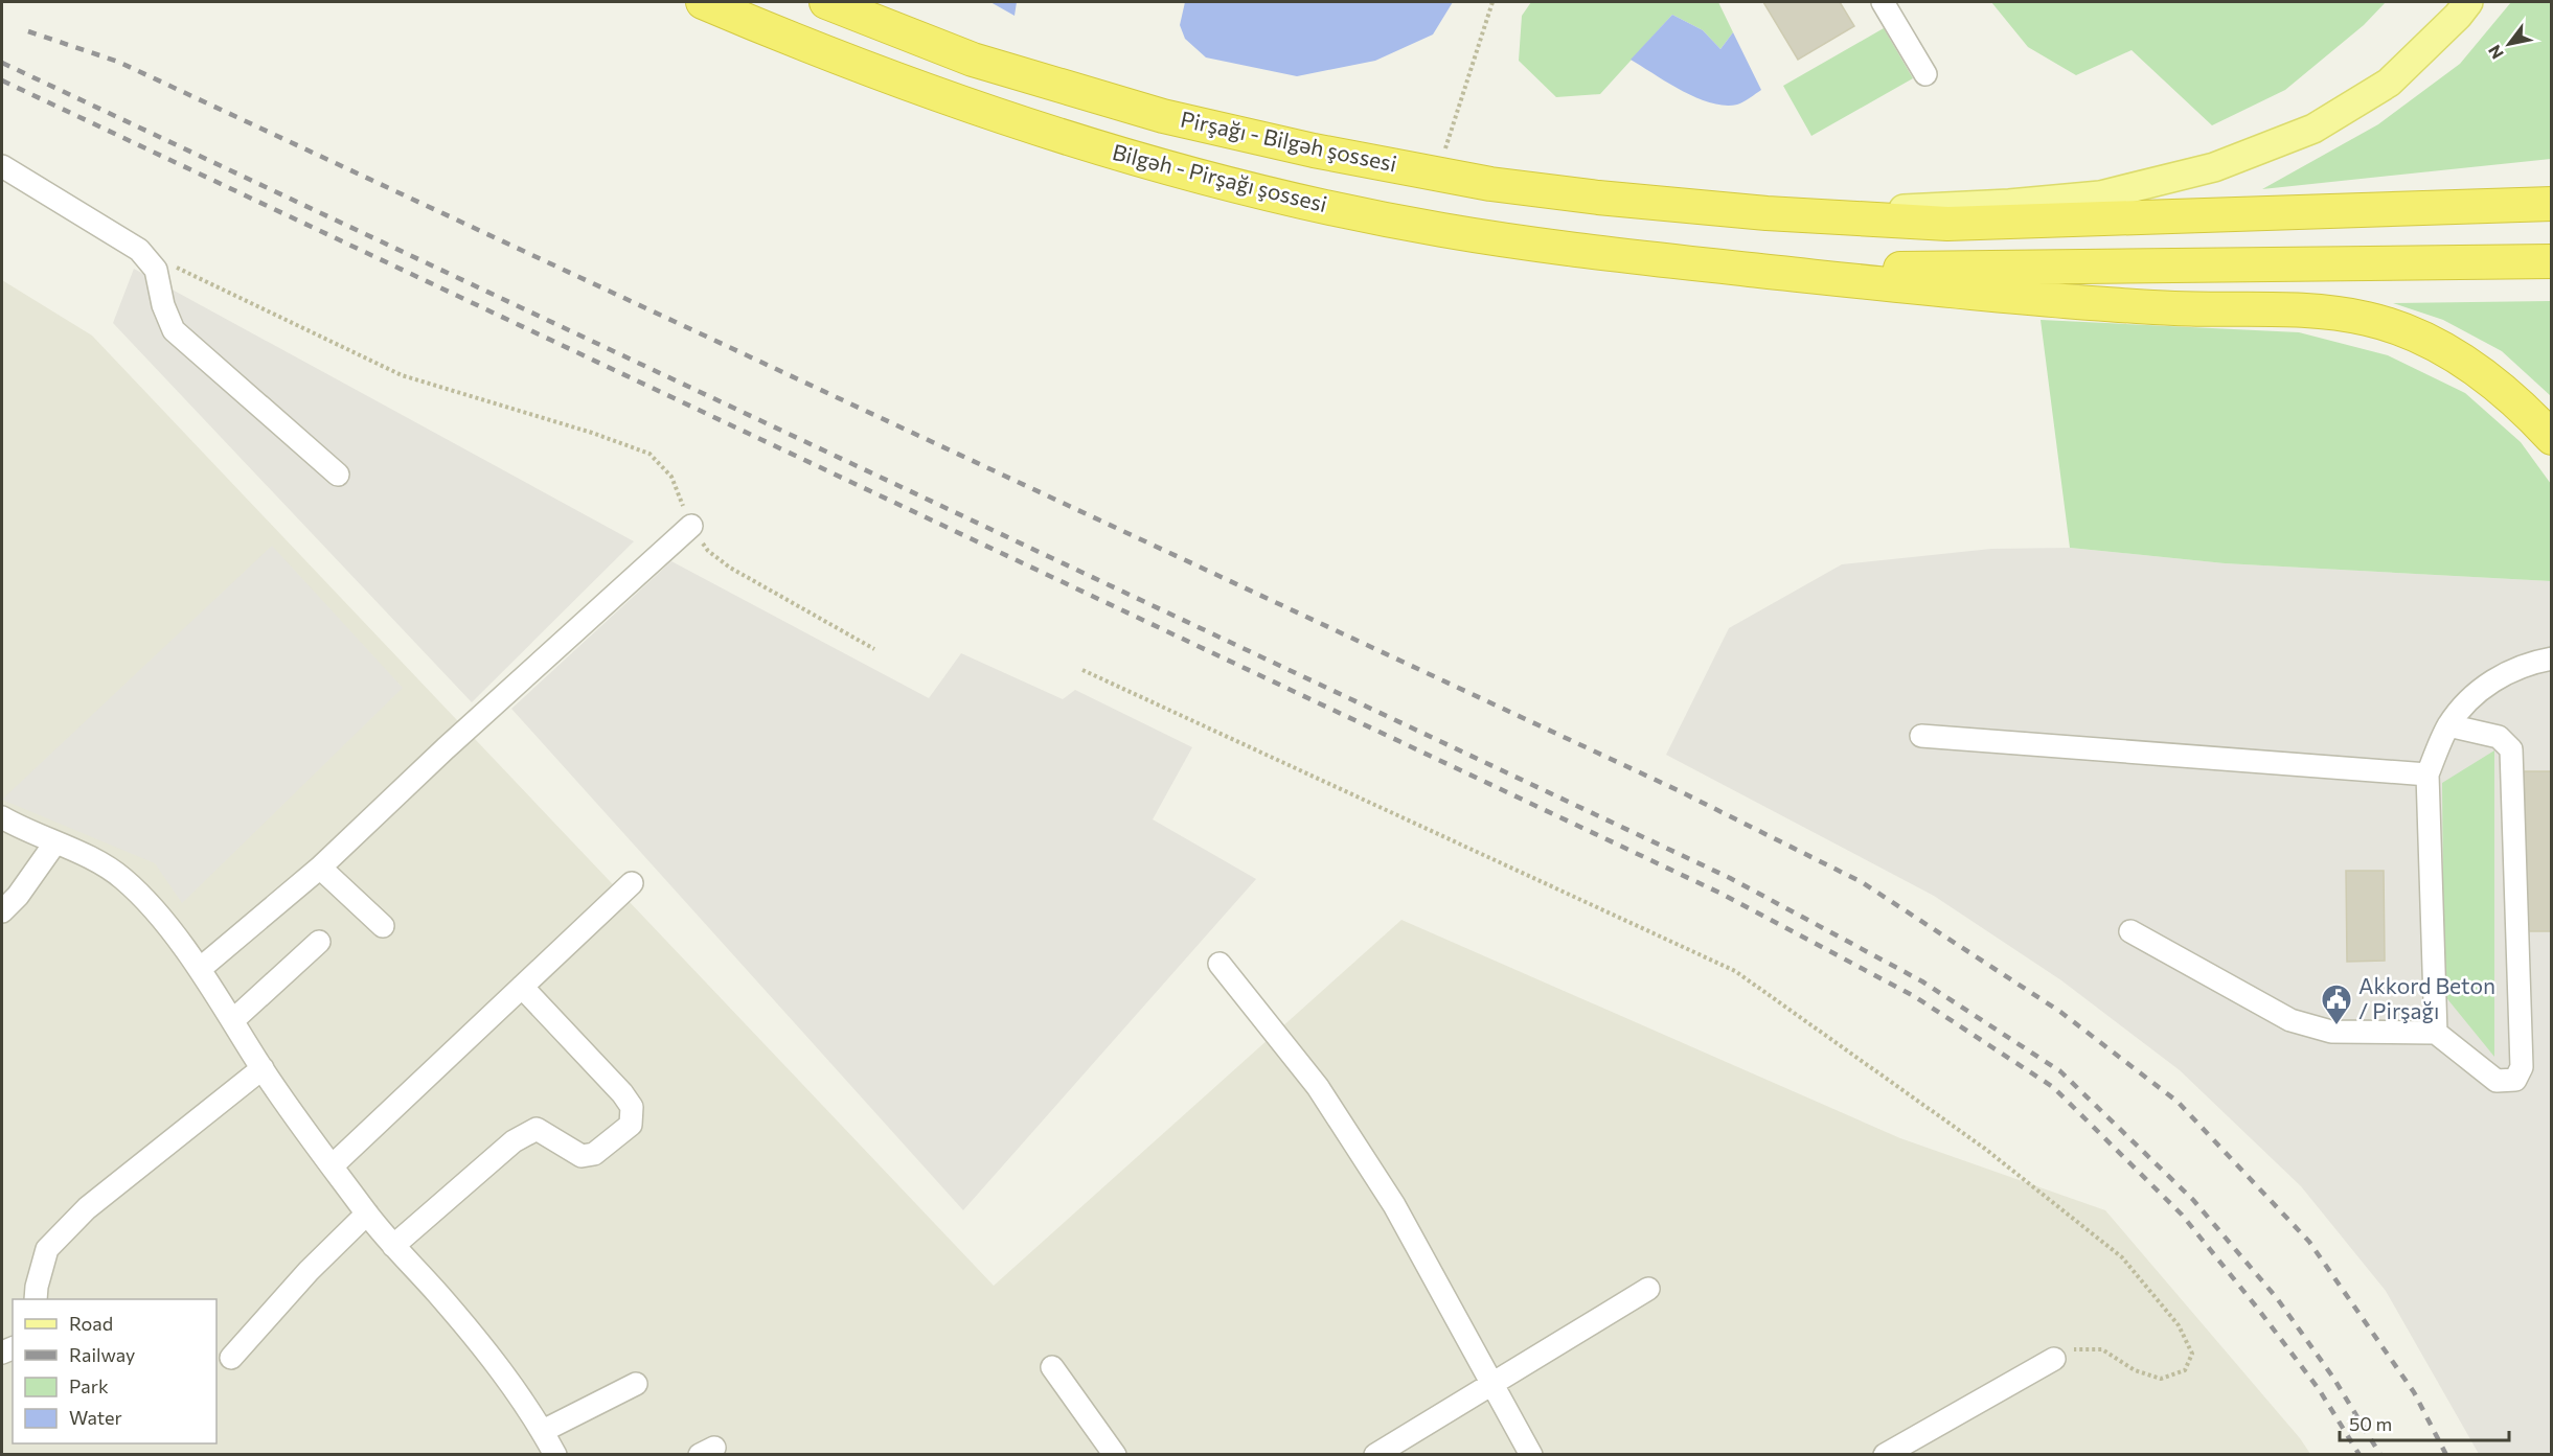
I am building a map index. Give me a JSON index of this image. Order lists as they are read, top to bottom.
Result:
{
  "streets": {
    "highway": ["Pirşağı - Bilgəh şossesi", "Bilgəh - Pirşağı şossesi"]
  },
  "places": {
    "public building": ["Akkord Beton / Pirşağı"]
  },
  "legend": [
    "Road",
    "Railway",
    "Park",
    "Water"
  ],
  "scale_bar": "50 m",
  "north": "bottom left"
}
